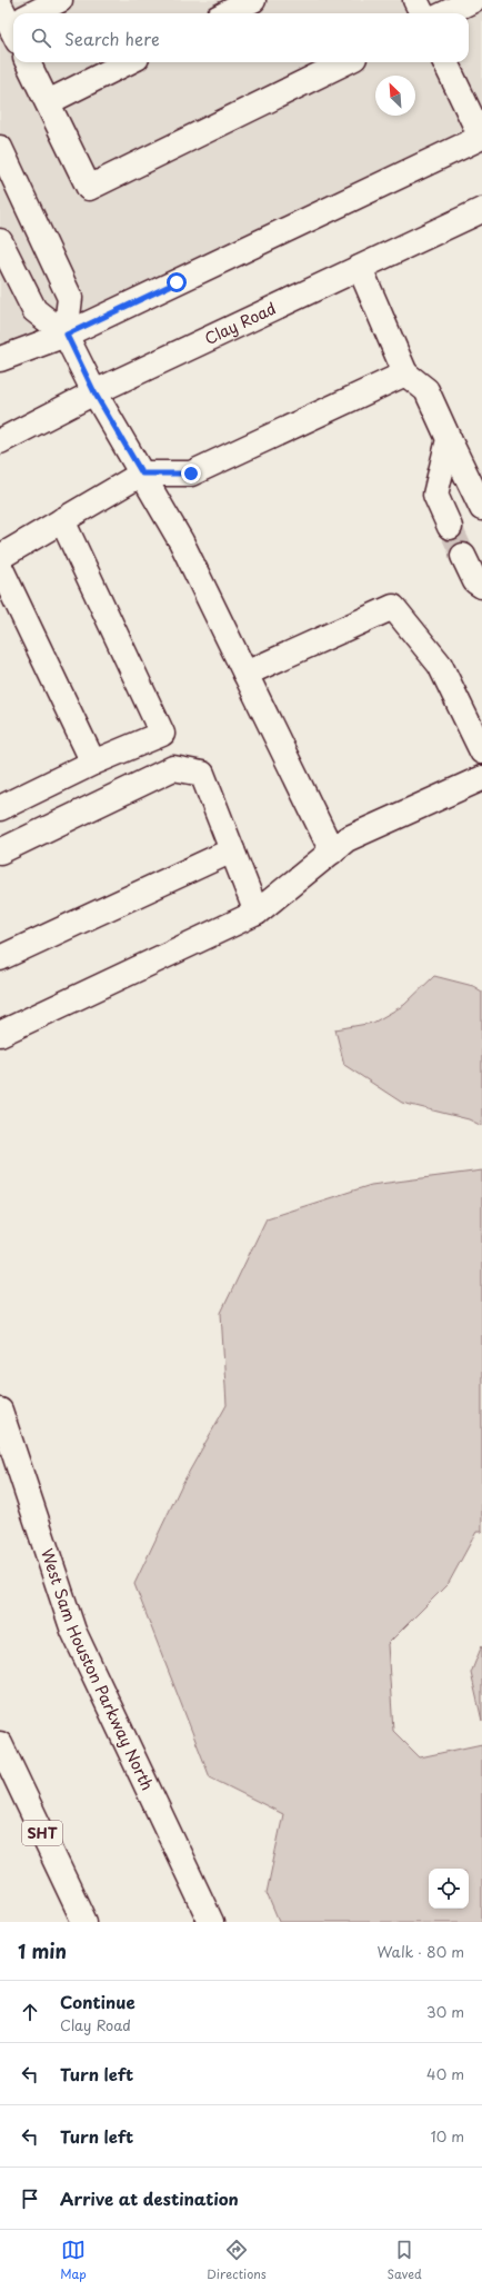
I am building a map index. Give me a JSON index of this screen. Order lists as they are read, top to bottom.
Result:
{
  "streets": {
    "main road": ["Clay Road", "West Sam Houston Parkway North", "SHT"]
  },
  "north": "top left",
  "page": {
    "search": "Search here",
    "heading": ["1 min", "Walk · 80 m"],
    "list": [
      ["Continue", "Clay Road", "30 m"],
      ["Turn left", "40 m"],
      ["Turn left", "10 m"],
      "Arrive at destination"
    ],
    "nav": ["Map", "Directions", "Saved"]
  }
}
